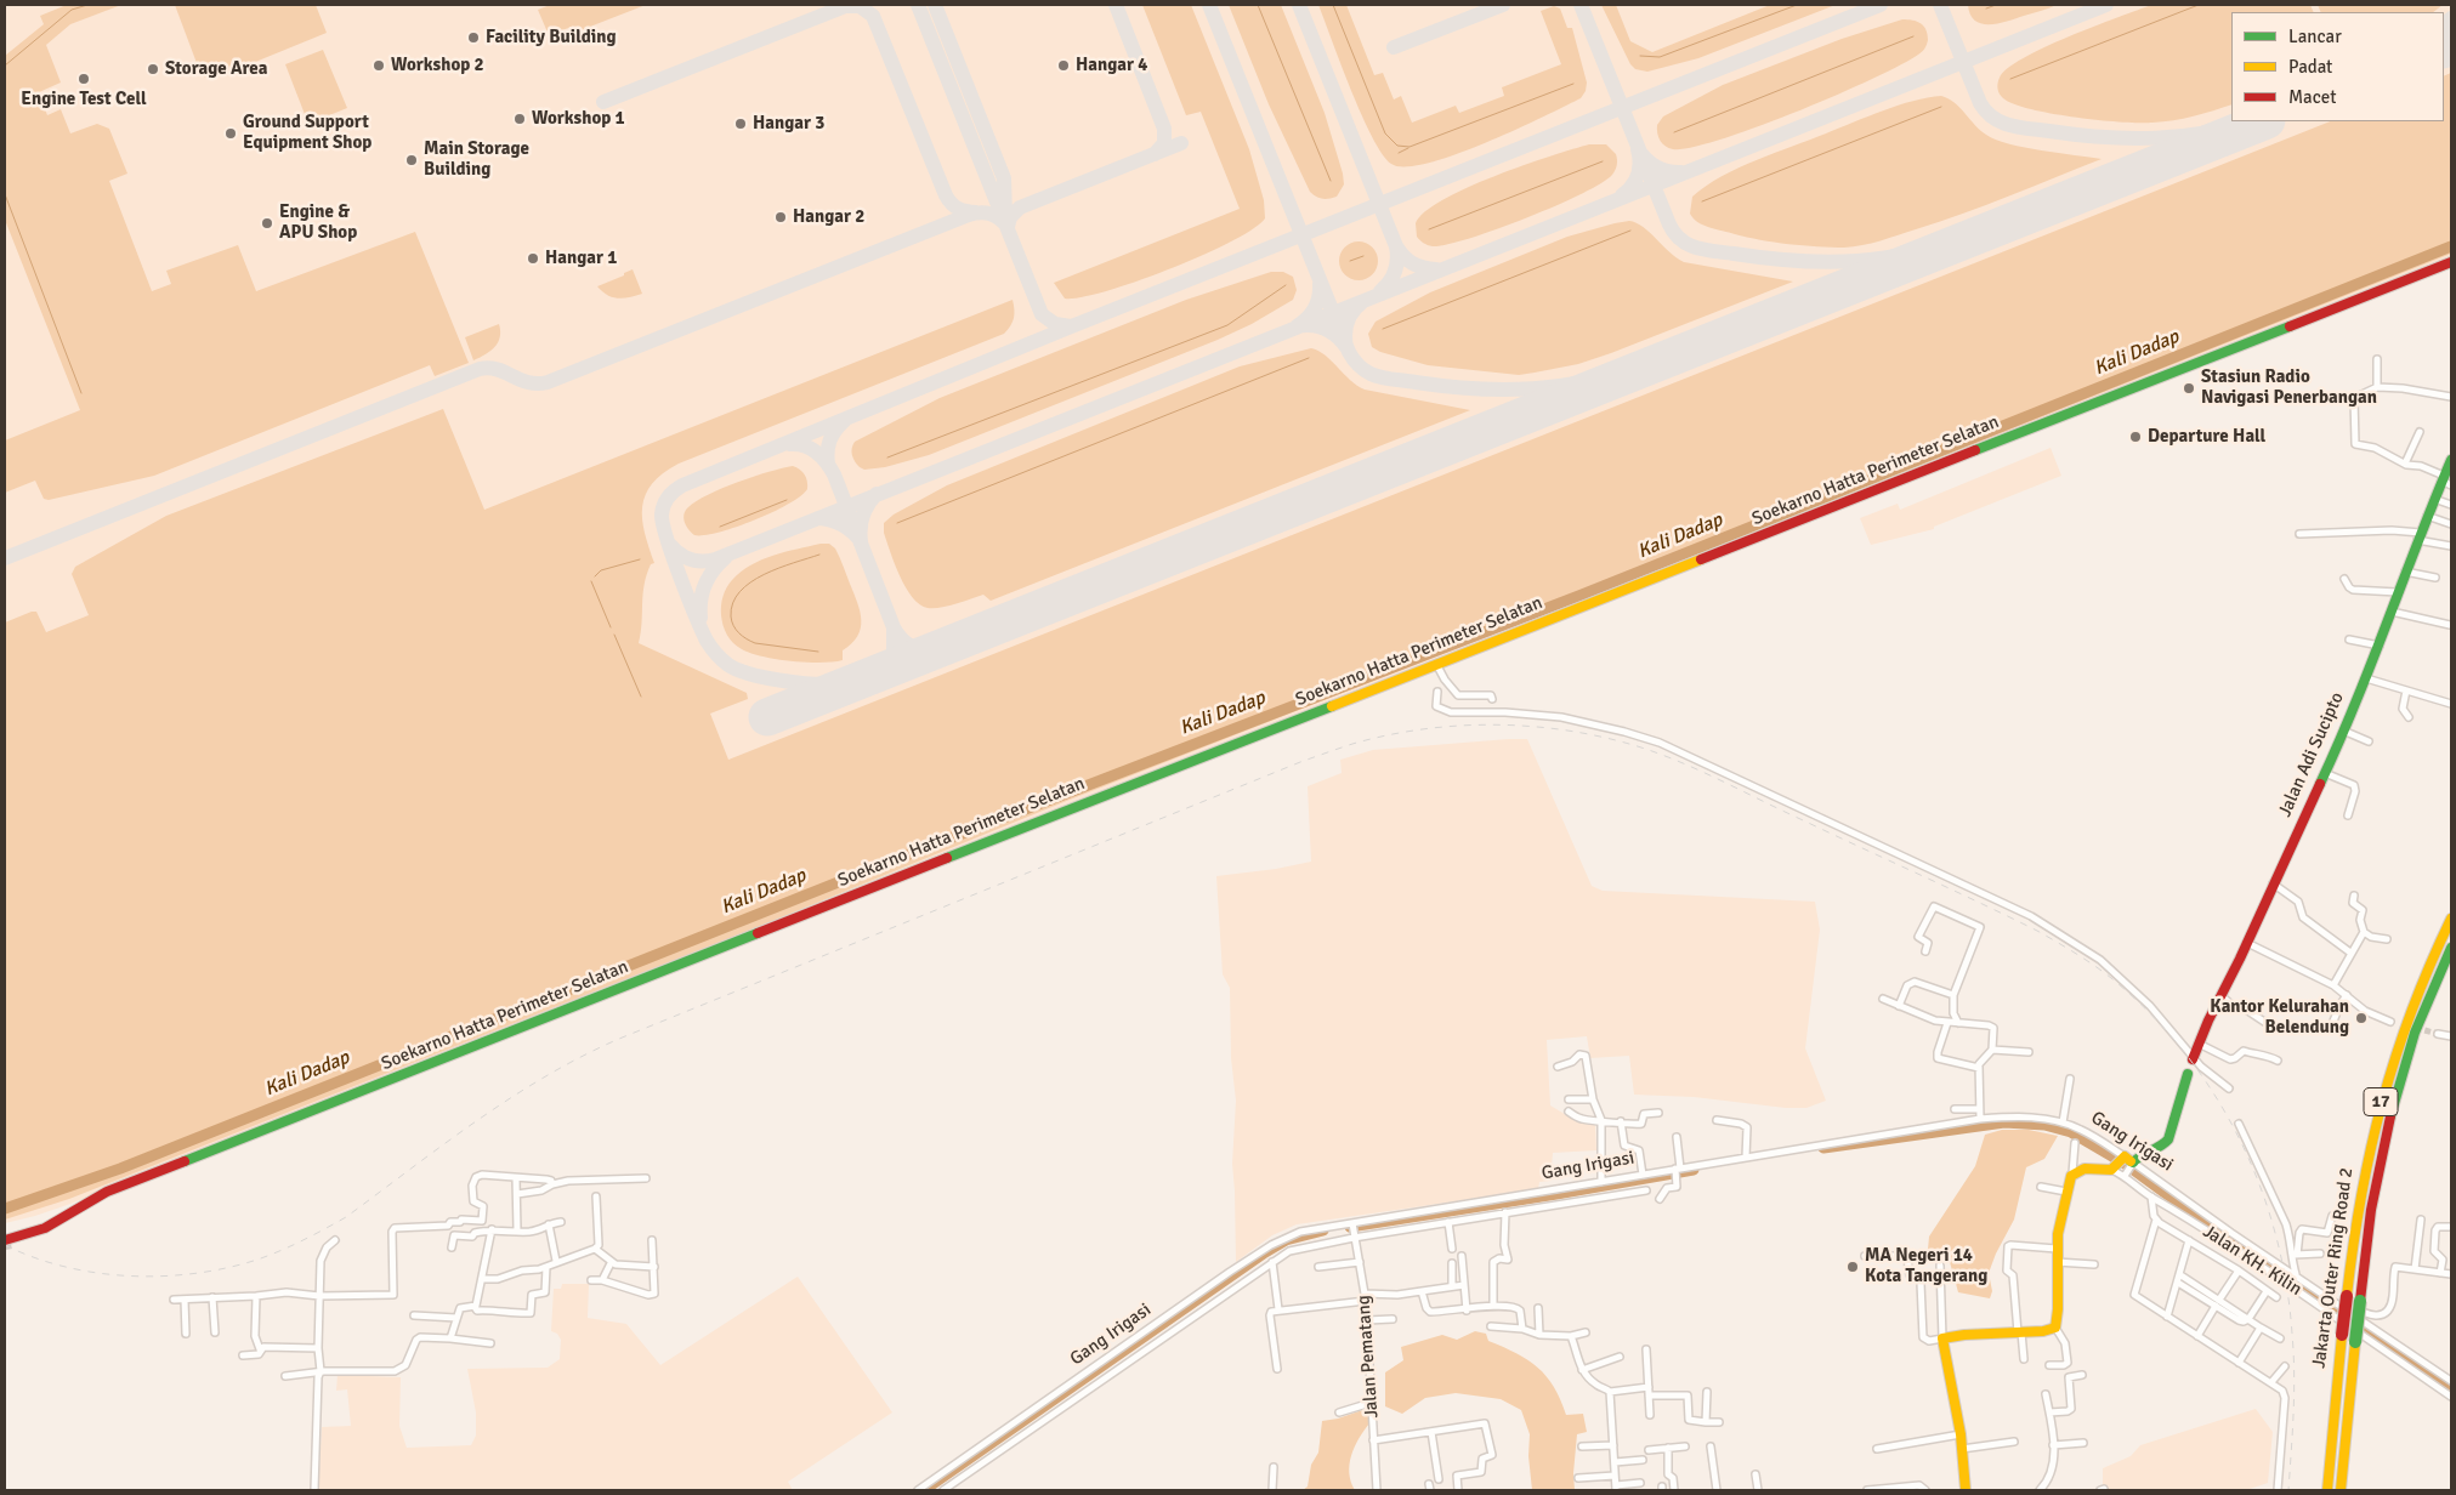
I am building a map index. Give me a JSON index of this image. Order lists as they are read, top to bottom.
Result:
{
  "streets": {
    "main road": [
      "Soekarno Hatta Perimeter Selatan",
      "Jalan Adi Sucipto",
      "17",
      "Jakarta Outer Ring Road 2"
    ],
    "street": ["Gang Irigasi", "Jalan KH. Kilin", "Jalan Pematang"]
  },
  "crossings": [
    ["Gang Irigasi", "Jalan KH. Kilin"],
    ["Gang Irigasi", "Jalan Pematang"]
  ],
  "water": ["Kali Dadap"],
  "places": [
    "Facility Building",
    "Workshop 2",
    "Hangar 4",
    "Storage Area",
    "Engine Test Cell",
    "Workshop 1",
    "Hangar 3",
    "Ground Support Equipment Shop",
    "Main Storage Building",
    "Hangar 2",
    "Engine & APU Shop",
    "Hangar 1",
    "Stasiun Radio Navigasi Penerbangan",
    "Departure Hall",
    "Kantor Kelurahan Belendung",
    "MA Negeri 14 Kota Tangerang"
  ],
  "legend": ["Lancar", "Padat", "Macet"]
}
